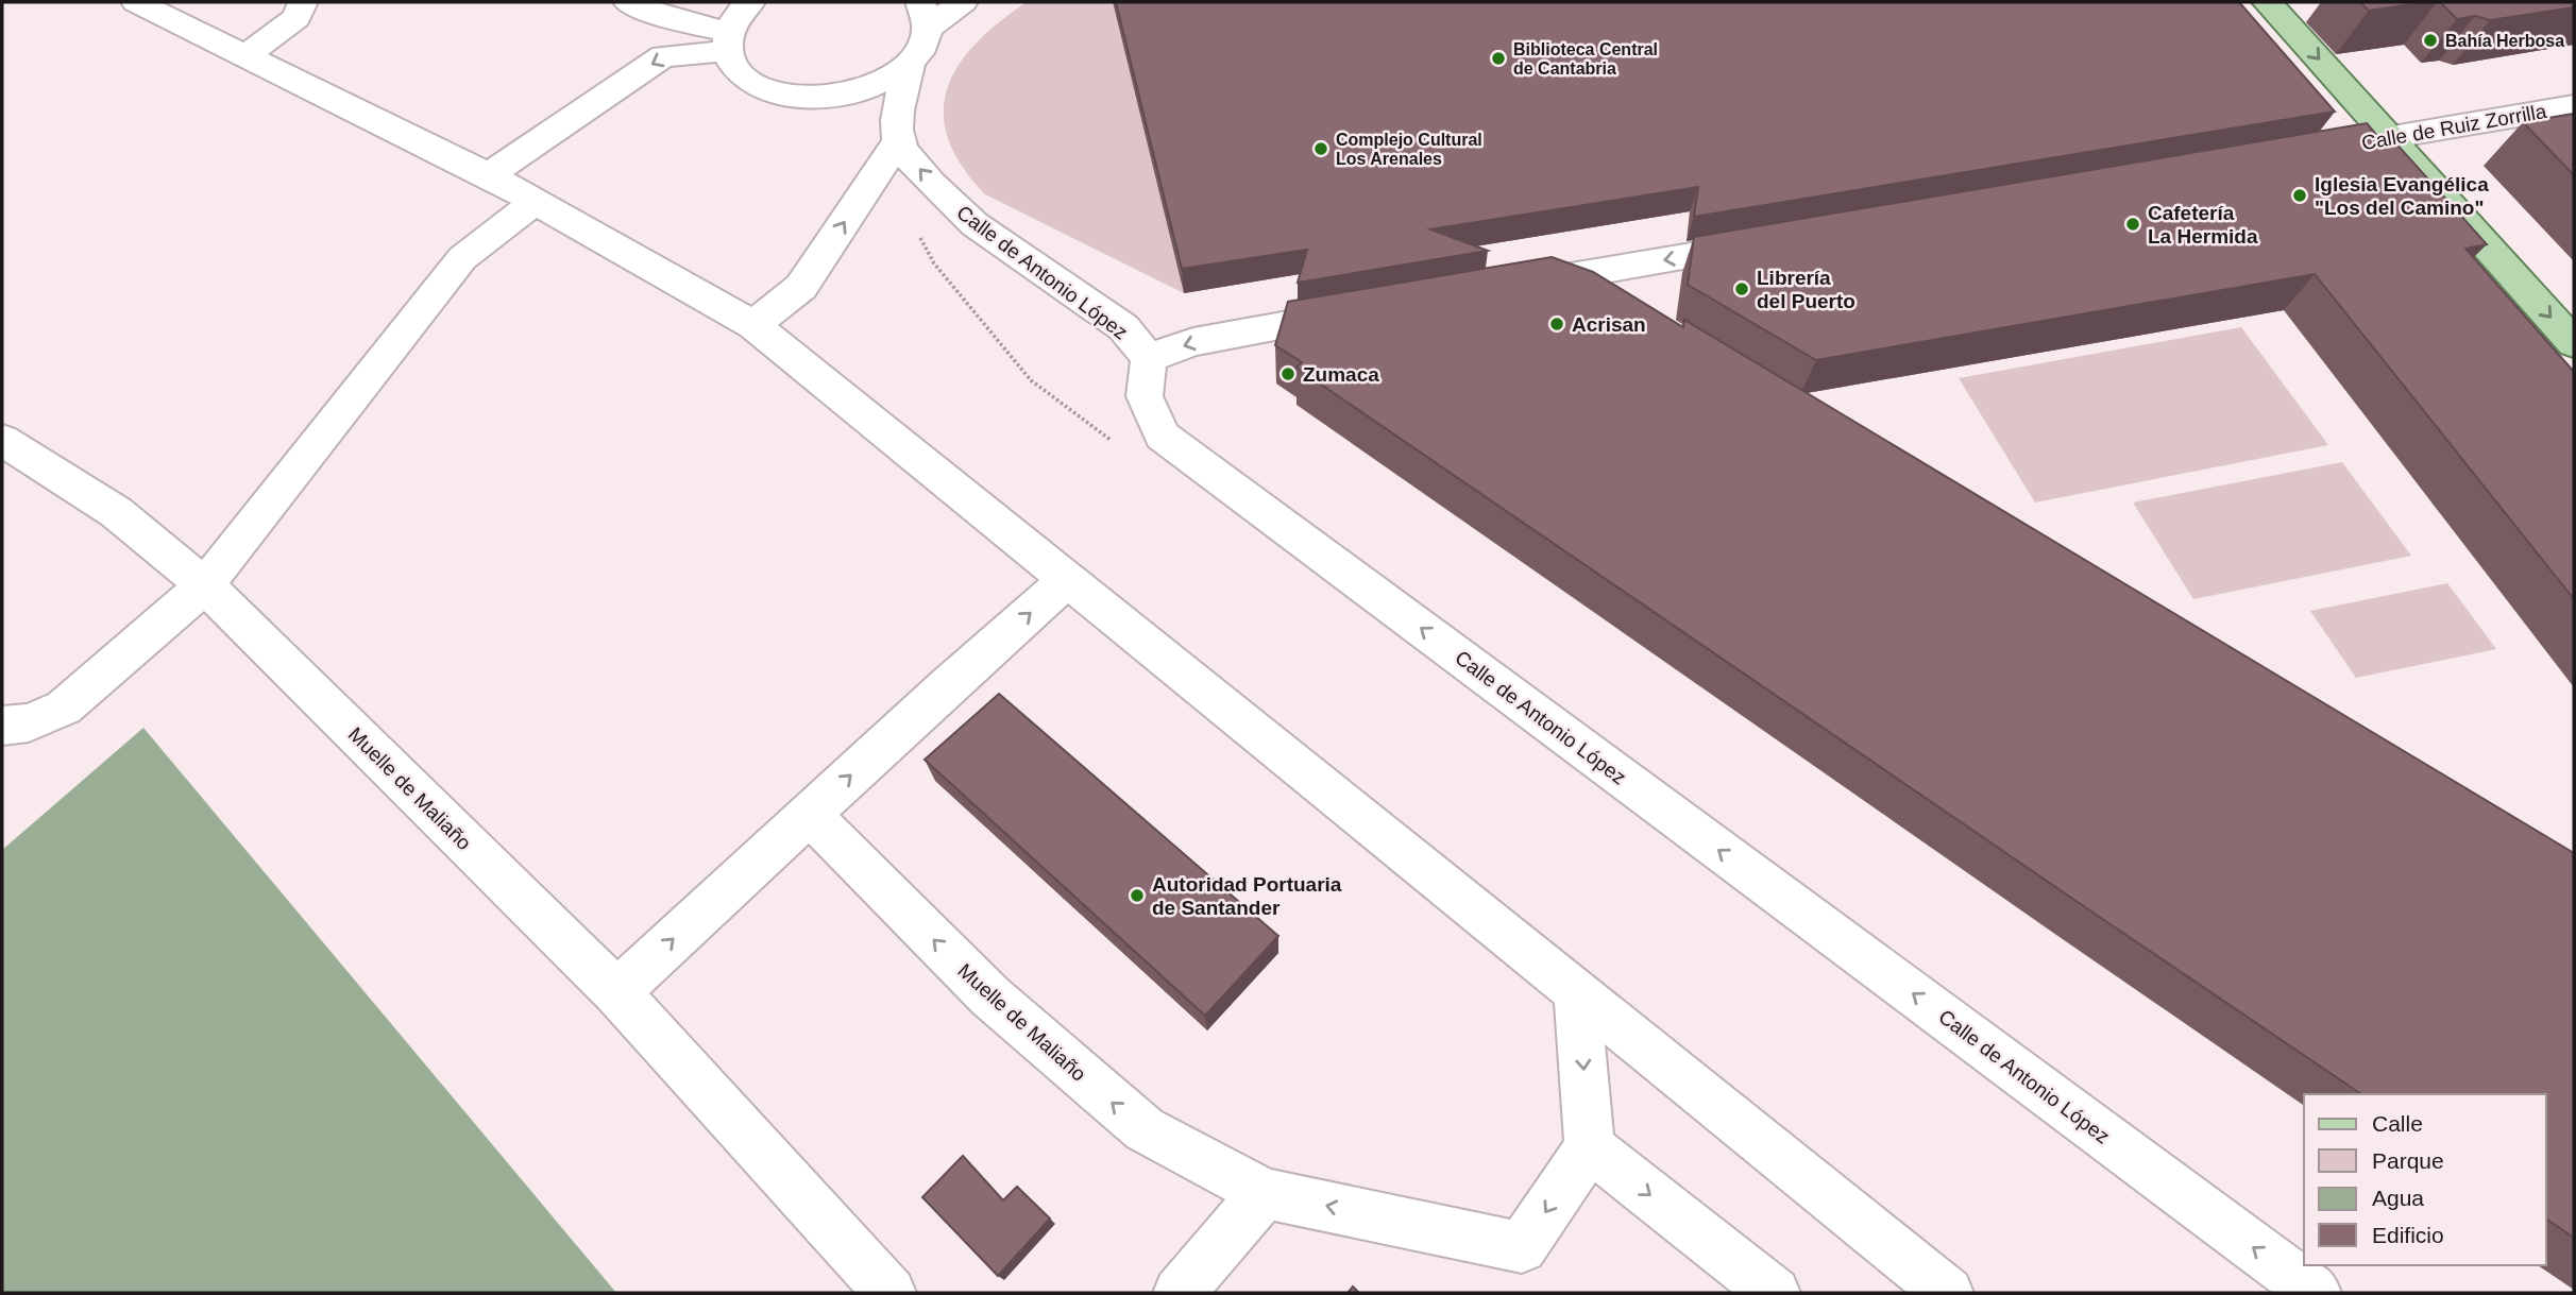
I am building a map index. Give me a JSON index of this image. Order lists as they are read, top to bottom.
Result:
{
  "streets": {
    "street": ["Calle de Ruiz Zorrilla", "Calle de Antonio López", "Muelle de Maliaño"]
  },
  "places": [
    "Bahía Herbosa",
    "Biblioteca Central de Cantabria",
    "Complejo Cultural Los Arenales",
    "Iglesia Evangélica \"Los del Camino\"",
    "Cafetería La Hermida",
    "Librería del Puerto",
    "Acrisan",
    "Zumaca",
    "Autoridad Portuaria de Santander"
  ],
  "legend": [
    "Calle",
    "Parque",
    "Agua",
    "Edificio"
  ]
}
